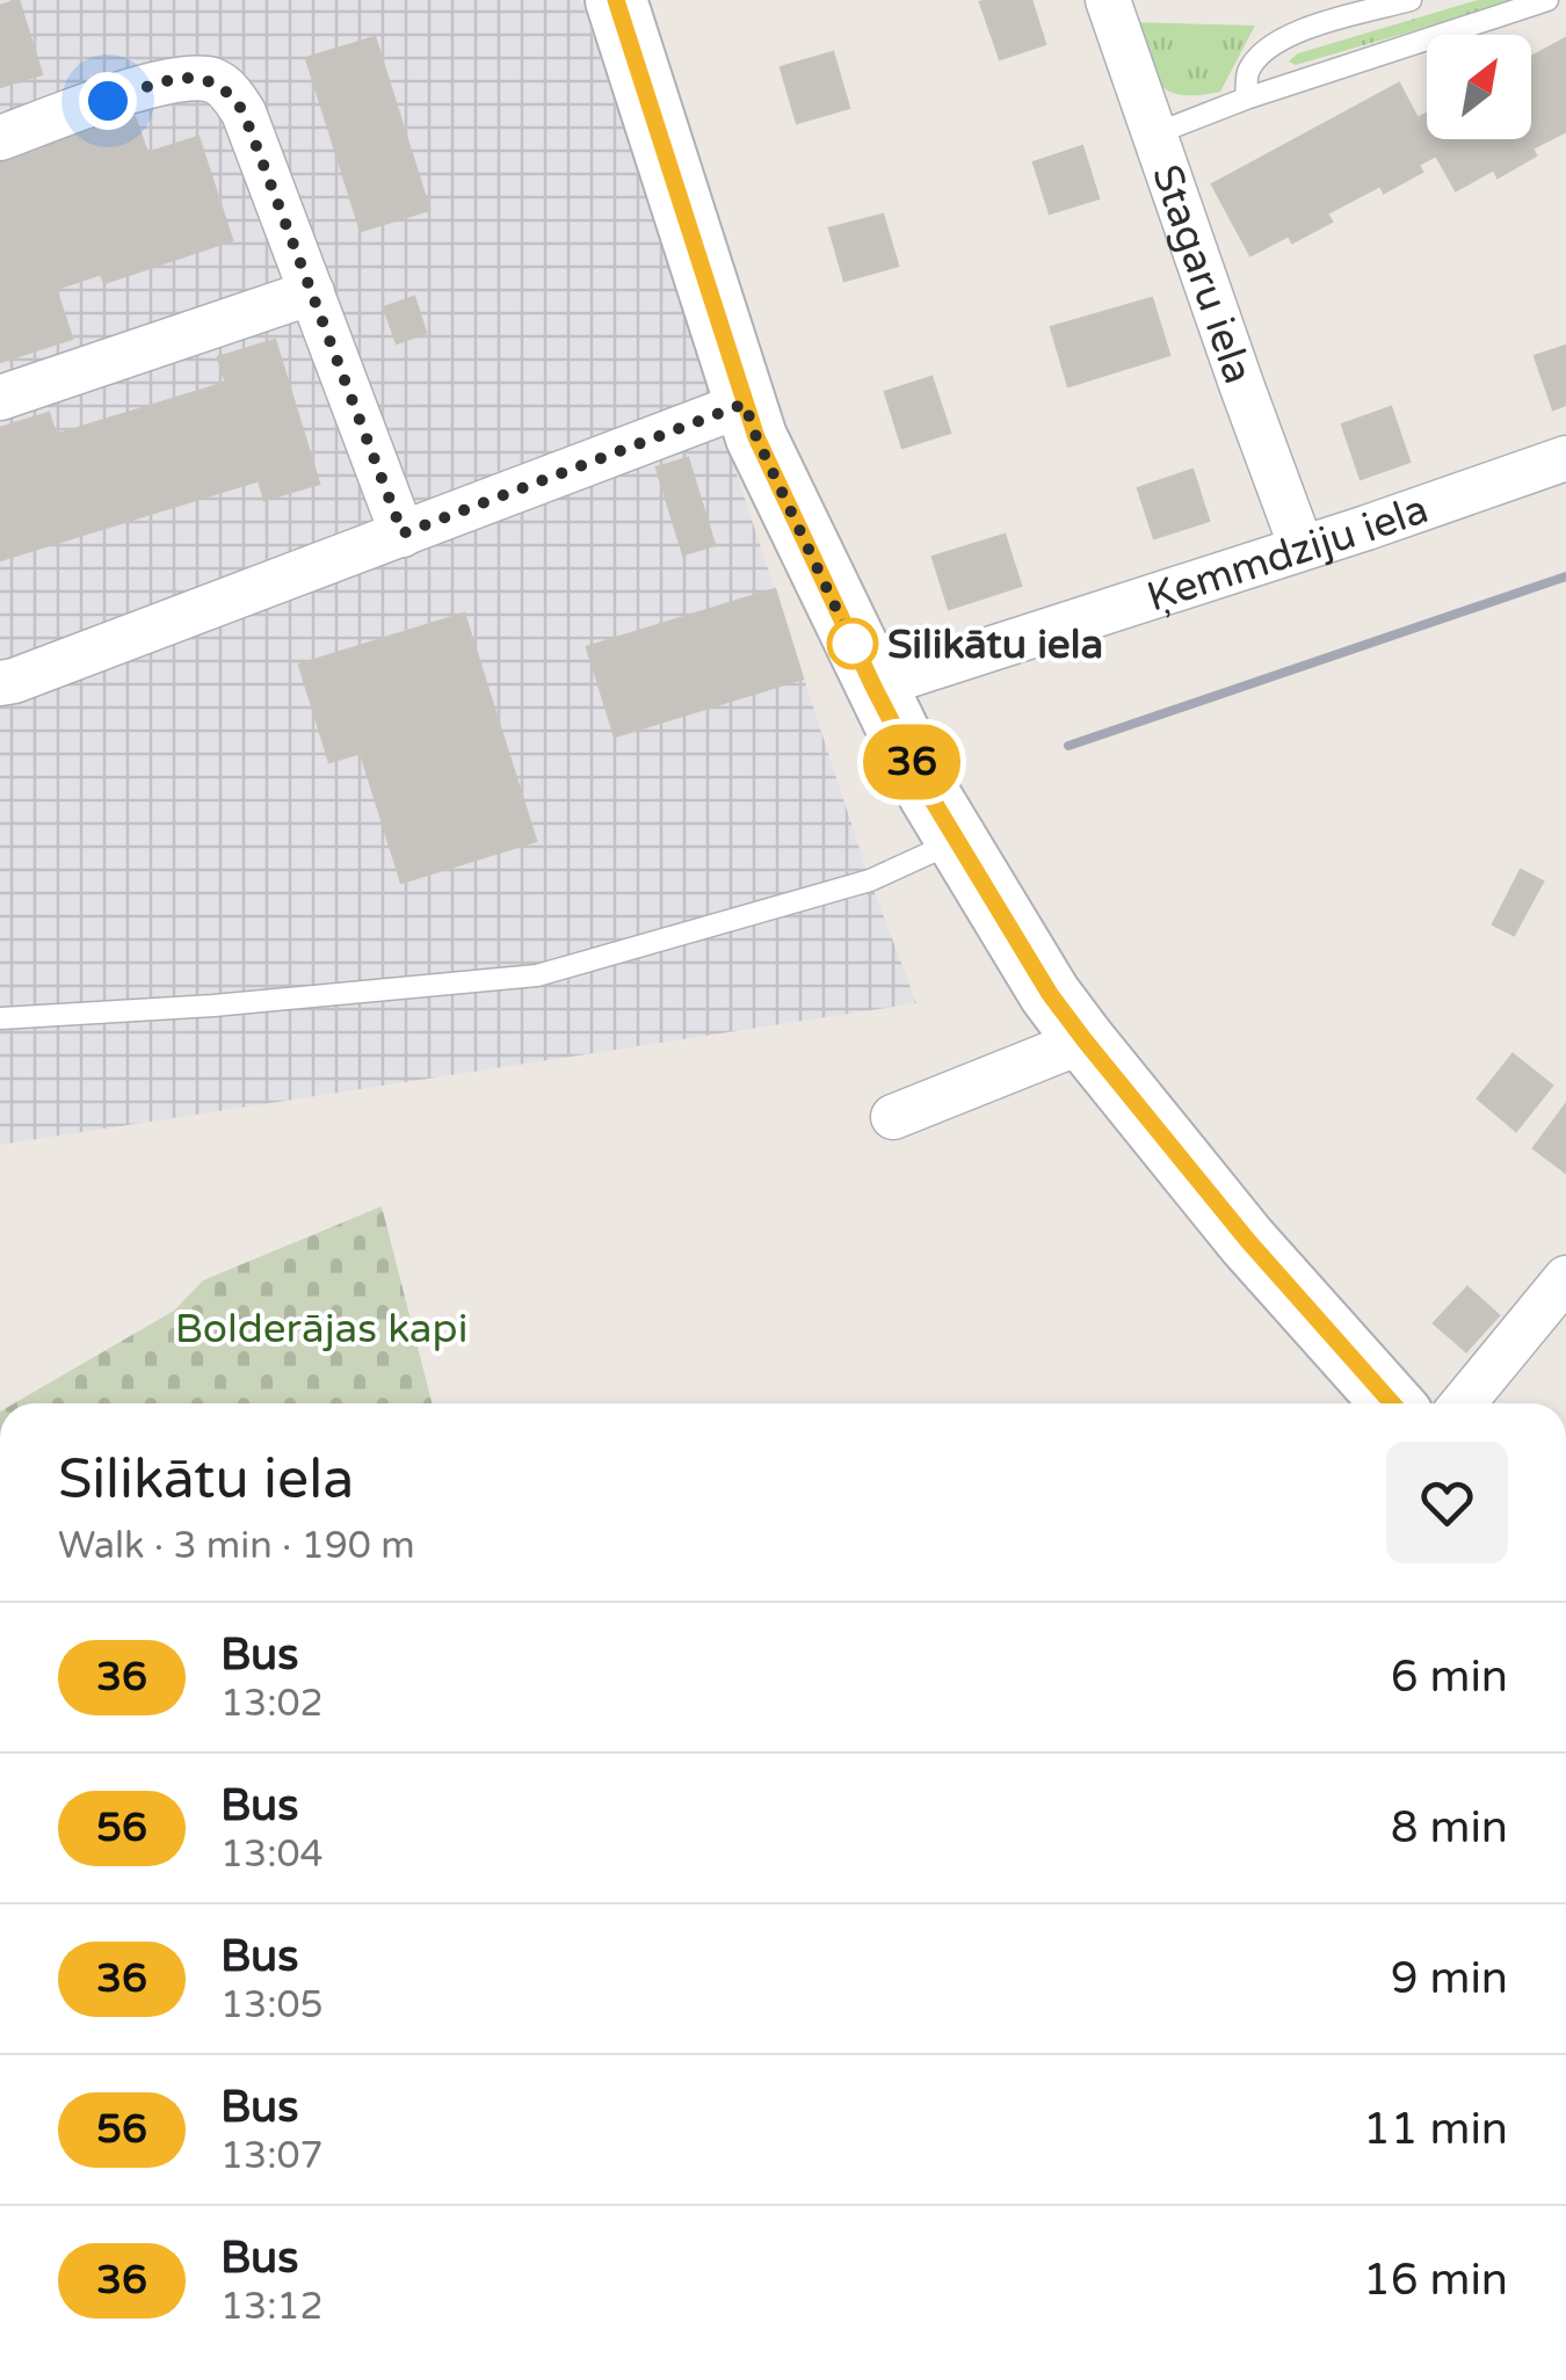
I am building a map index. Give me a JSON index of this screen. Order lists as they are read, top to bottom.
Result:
{
  "streets": {
    "street": ["Stagaru iela", "Ķemmdziju iela"]
  },
  "crossings": [
    ["Stagaru iela", "Ķemmdziju iela"]
  ],
  "parks": ["Bolderājas kapi"],
  "places": ["Silikātu iela"],
  "lines": ["bus line 36"],
  "north": "top right",
  "page": {
    "on_map": "36",
    "heading": ["Silikātu iela", "Walk · 3 min · 190 m"],
    "list": [
      {
        "mark": "36",
        "name": "Bus",
        "note": "13:02",
        "value": "6 min"
      },
      {
        "mark": "56",
        "name": "Bus",
        "note": "13:04",
        "value": "8 min"
      },
      {
        "mark": "36",
        "name": "Bus",
        "note": "13:05",
        "value": "9 min"
      },
      {
        "mark": "56",
        "name": "Bus",
        "note": "13:07",
        "value": "11 min"
      },
      {
        "mark": "36",
        "name": "Bus",
        "note": "13:12",
        "value": "16 min"
      }
    ]
  }
}
